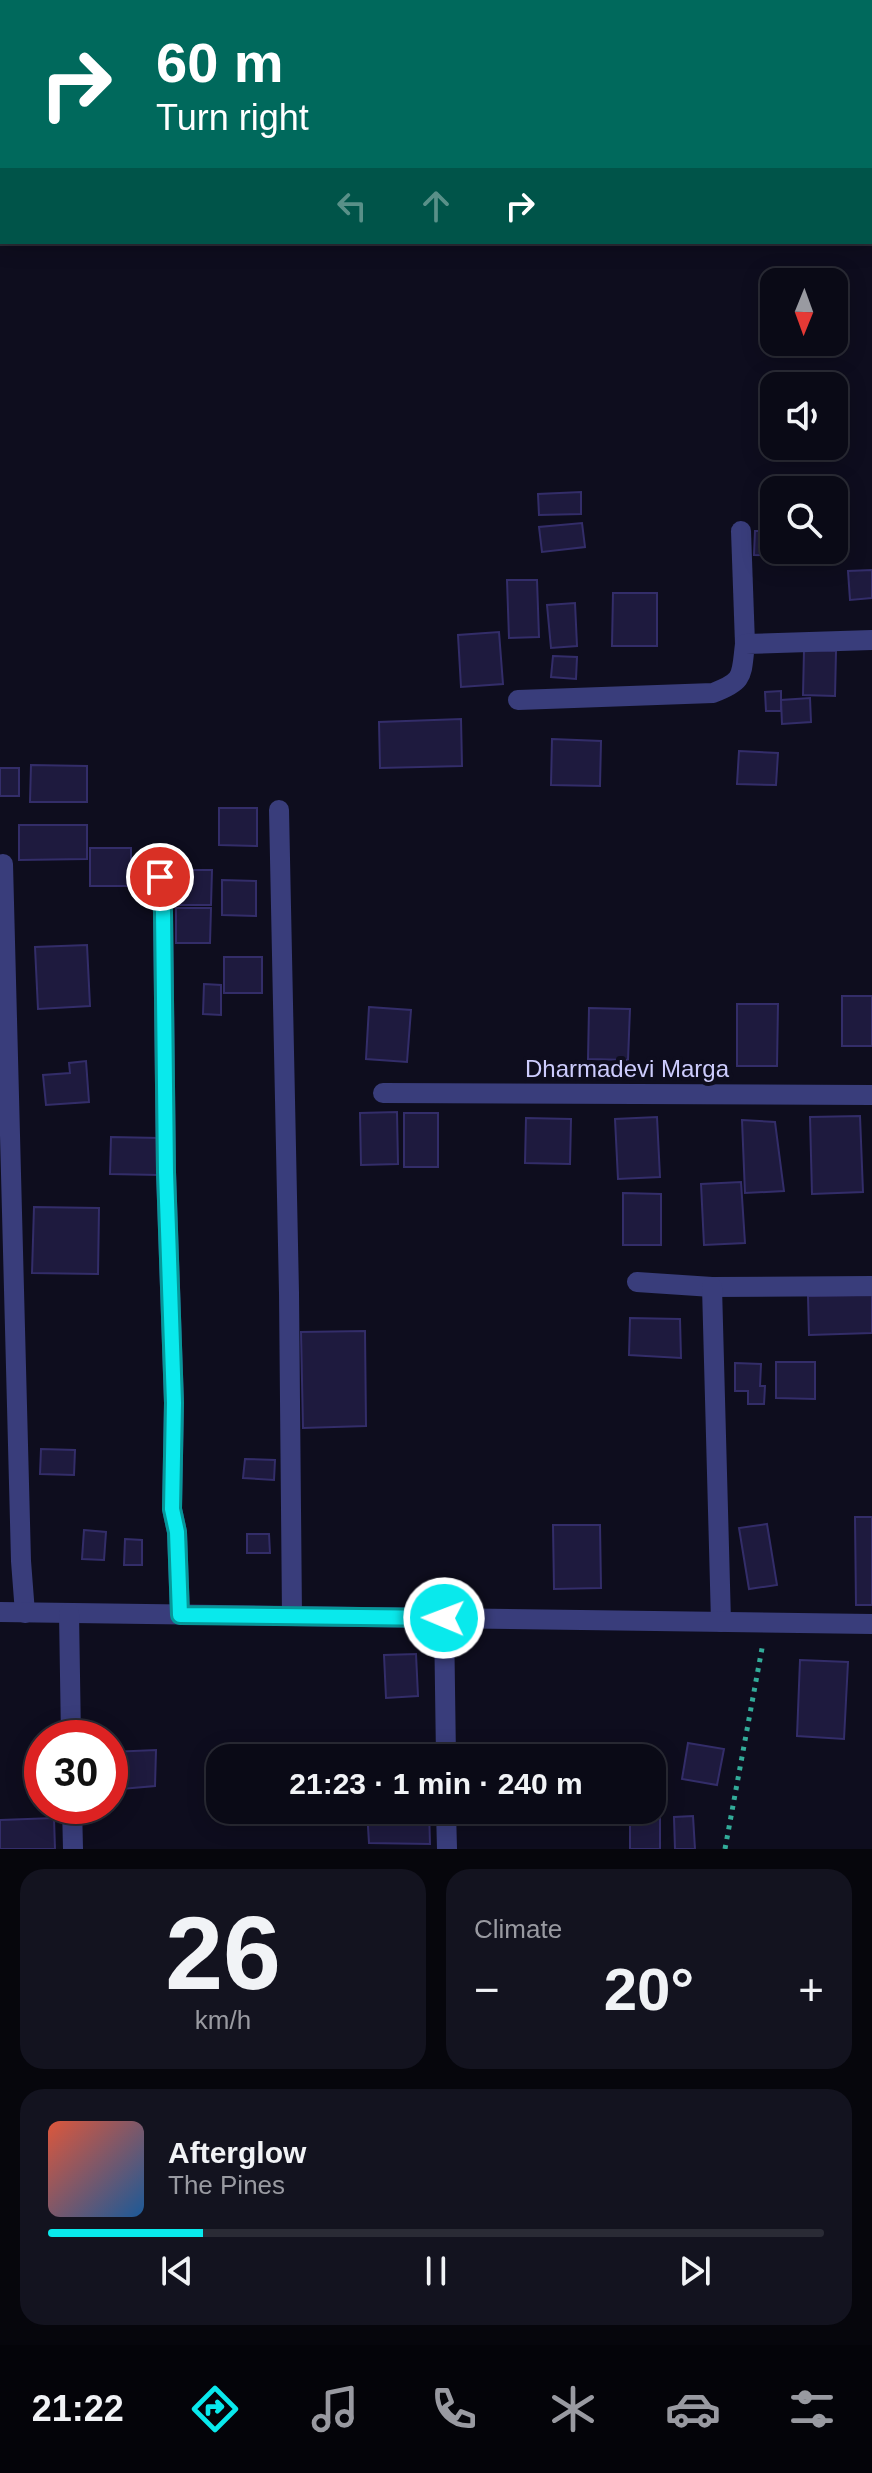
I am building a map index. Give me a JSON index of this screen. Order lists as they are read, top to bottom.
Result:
{
  "streets": {
    "street": ["Dharmadevi Marga"]
  },
  "north": "bottom",
  "page": {
    "turn": ["60 m", "Turn right"],
    "limit": "30",
    "trip": "21:23 · 1 min · 240 m",
    "tile": [
      ["26", "km/h"],
      "Climate"
    ],
    "heat": ["−", "20°", "+"],
    "song": ["Afterglow", "The Pines"],
    "tabs": "21:22"
  }
}
